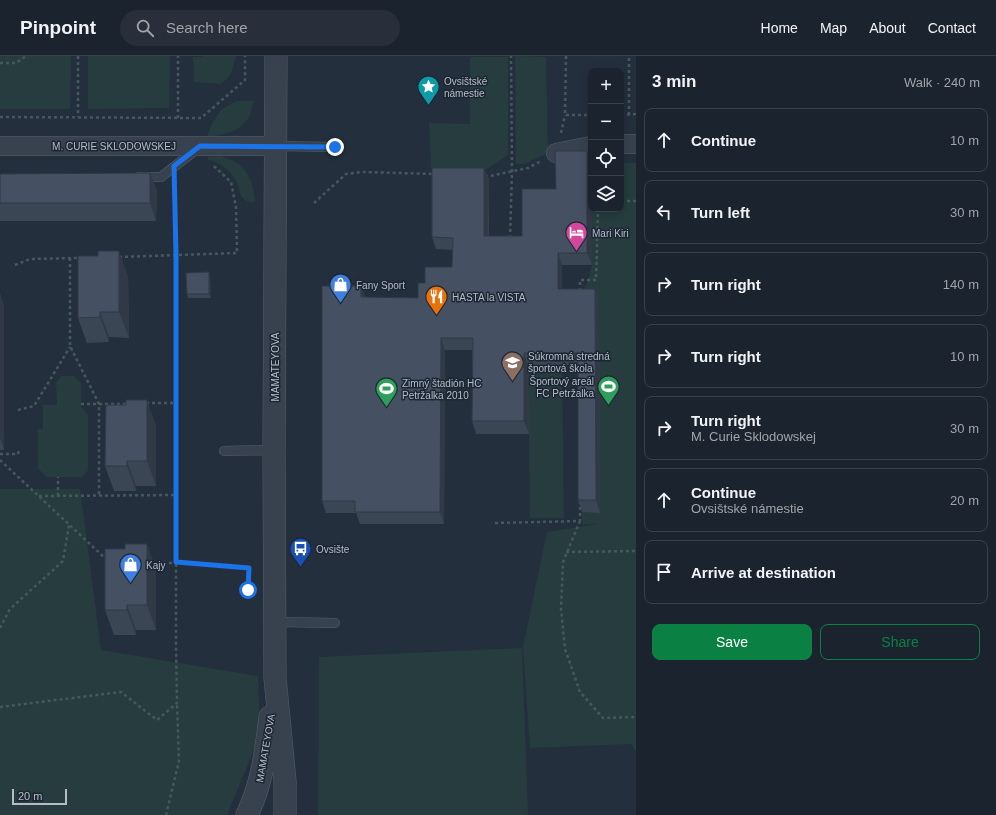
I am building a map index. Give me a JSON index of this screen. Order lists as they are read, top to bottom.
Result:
{
  "streets": {
    "street": ["M. CURIE SKLODOWSKEJ", "MAMATEYOVA"]
  },
  "crossings": [
    ["M. CURIE SKLODOWSKEJ", "MAMATEYOVA"]
  ],
  "places": {
    "place": ["Ovsištské námestie"],
    "hotel": ["Mari Kiri"],
    "shop": ["Fany Sport", "Kajy"],
    "restaurant": ["HASTA la VISTA"],
    "school or university": ["Súkromná stredná športová škola"],
    "sports": ["Športový areál FC Petržalka", "Zimný štadión HC Petržalka 2010"],
    "bus stop": ["Ovsište"]
  },
  "scale_bar": "20 m",
  "page": {
    "header": "Pinpoint",
    "search": "Search here",
    "nav": [
      "Home",
      "Map",
      "About",
      "Contact"
    ],
    "heading": ["3 min", "Walk · 240 m"],
    "map_buttons": ["+", "−"],
    "list": [
      ["Continue", "10 m"],
      ["Turn left", "30 m"],
      ["Turn right", "140 m"],
      ["Turn right", "10 m"],
      ["Turn right", "M. Curie Sklodowskej", "30 m"],
      ["Continue", "Ovsištské námestie", "20 m"],
      "Arrive at destination"
    ],
    "buttons": ["Save", "Share"],
    "scale": "20 m"
  }
}
